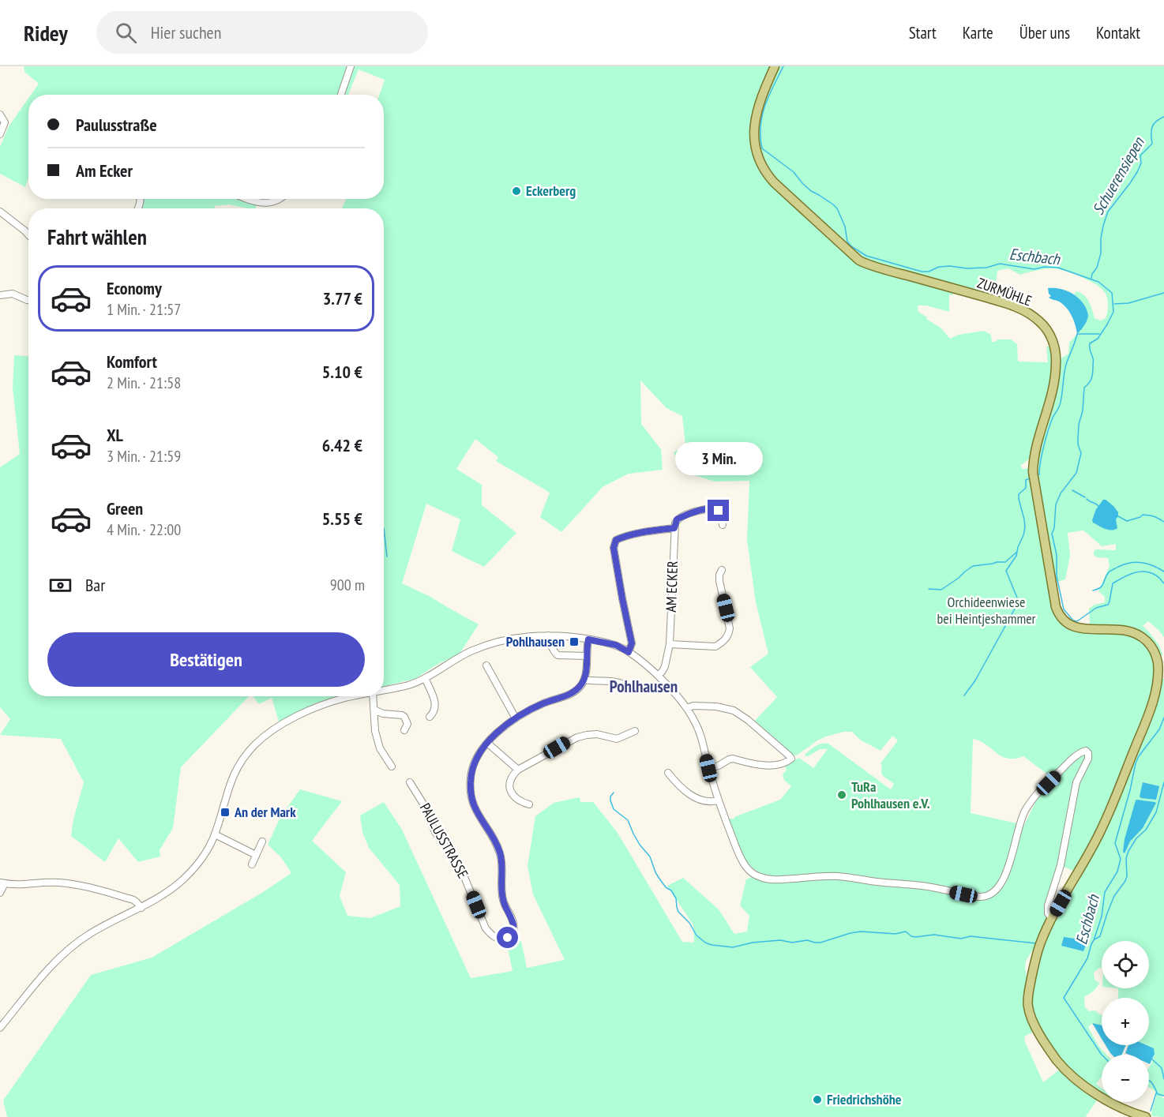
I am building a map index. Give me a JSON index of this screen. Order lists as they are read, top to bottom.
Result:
{
  "streets": {
    "main road": ["ZURMÜHLE"],
    "street": ["AM ECKER", "PAULUSSTRASSE"]
  },
  "districts": ["Pohlhausen"],
  "water": ["Schuerensiepen", "Eschbach"],
  "parks": ["Orchideenwiese bei Heintjeshammer"],
  "places": {
    "other": ["Eckerberg", "TuRa Pohlhausen e.V.", "Friedrichshöhe"],
    "transit": ["Pohlhausen", "An der Mark"]
  },
  "page": {
    "header": "Ridey",
    "search": "Hier suchen",
    "nav": [
      "Start",
      "Karte",
      "Über uns",
      "Kontakt"
    ],
    "banner": ["Paulusstraße", "Am Ecker"],
    "heading": "Fahrt wählen",
    "list": [
      {
        "name": "Economy",
        "note": "1 Min. · 21:57",
        "value": "3.77 €"
      },
      {
        "name": "Komfort",
        "note": "2 Min. · 21:58",
        "value": "5.10 €"
      },
      {
        "name": "XL",
        "note": "3 Min. · 21:59",
        "value": "6.42 €"
      },
      {
        "name": "Green",
        "note": "4 Min. · 22:00",
        "value": "5.55 €"
      }
    ],
    "bubble": "3 Min.",
    "pay": ["Bar", "900 m"],
    "buttons": "Bestätigen",
    "map_buttons": ["+", "−"]
  }
}
